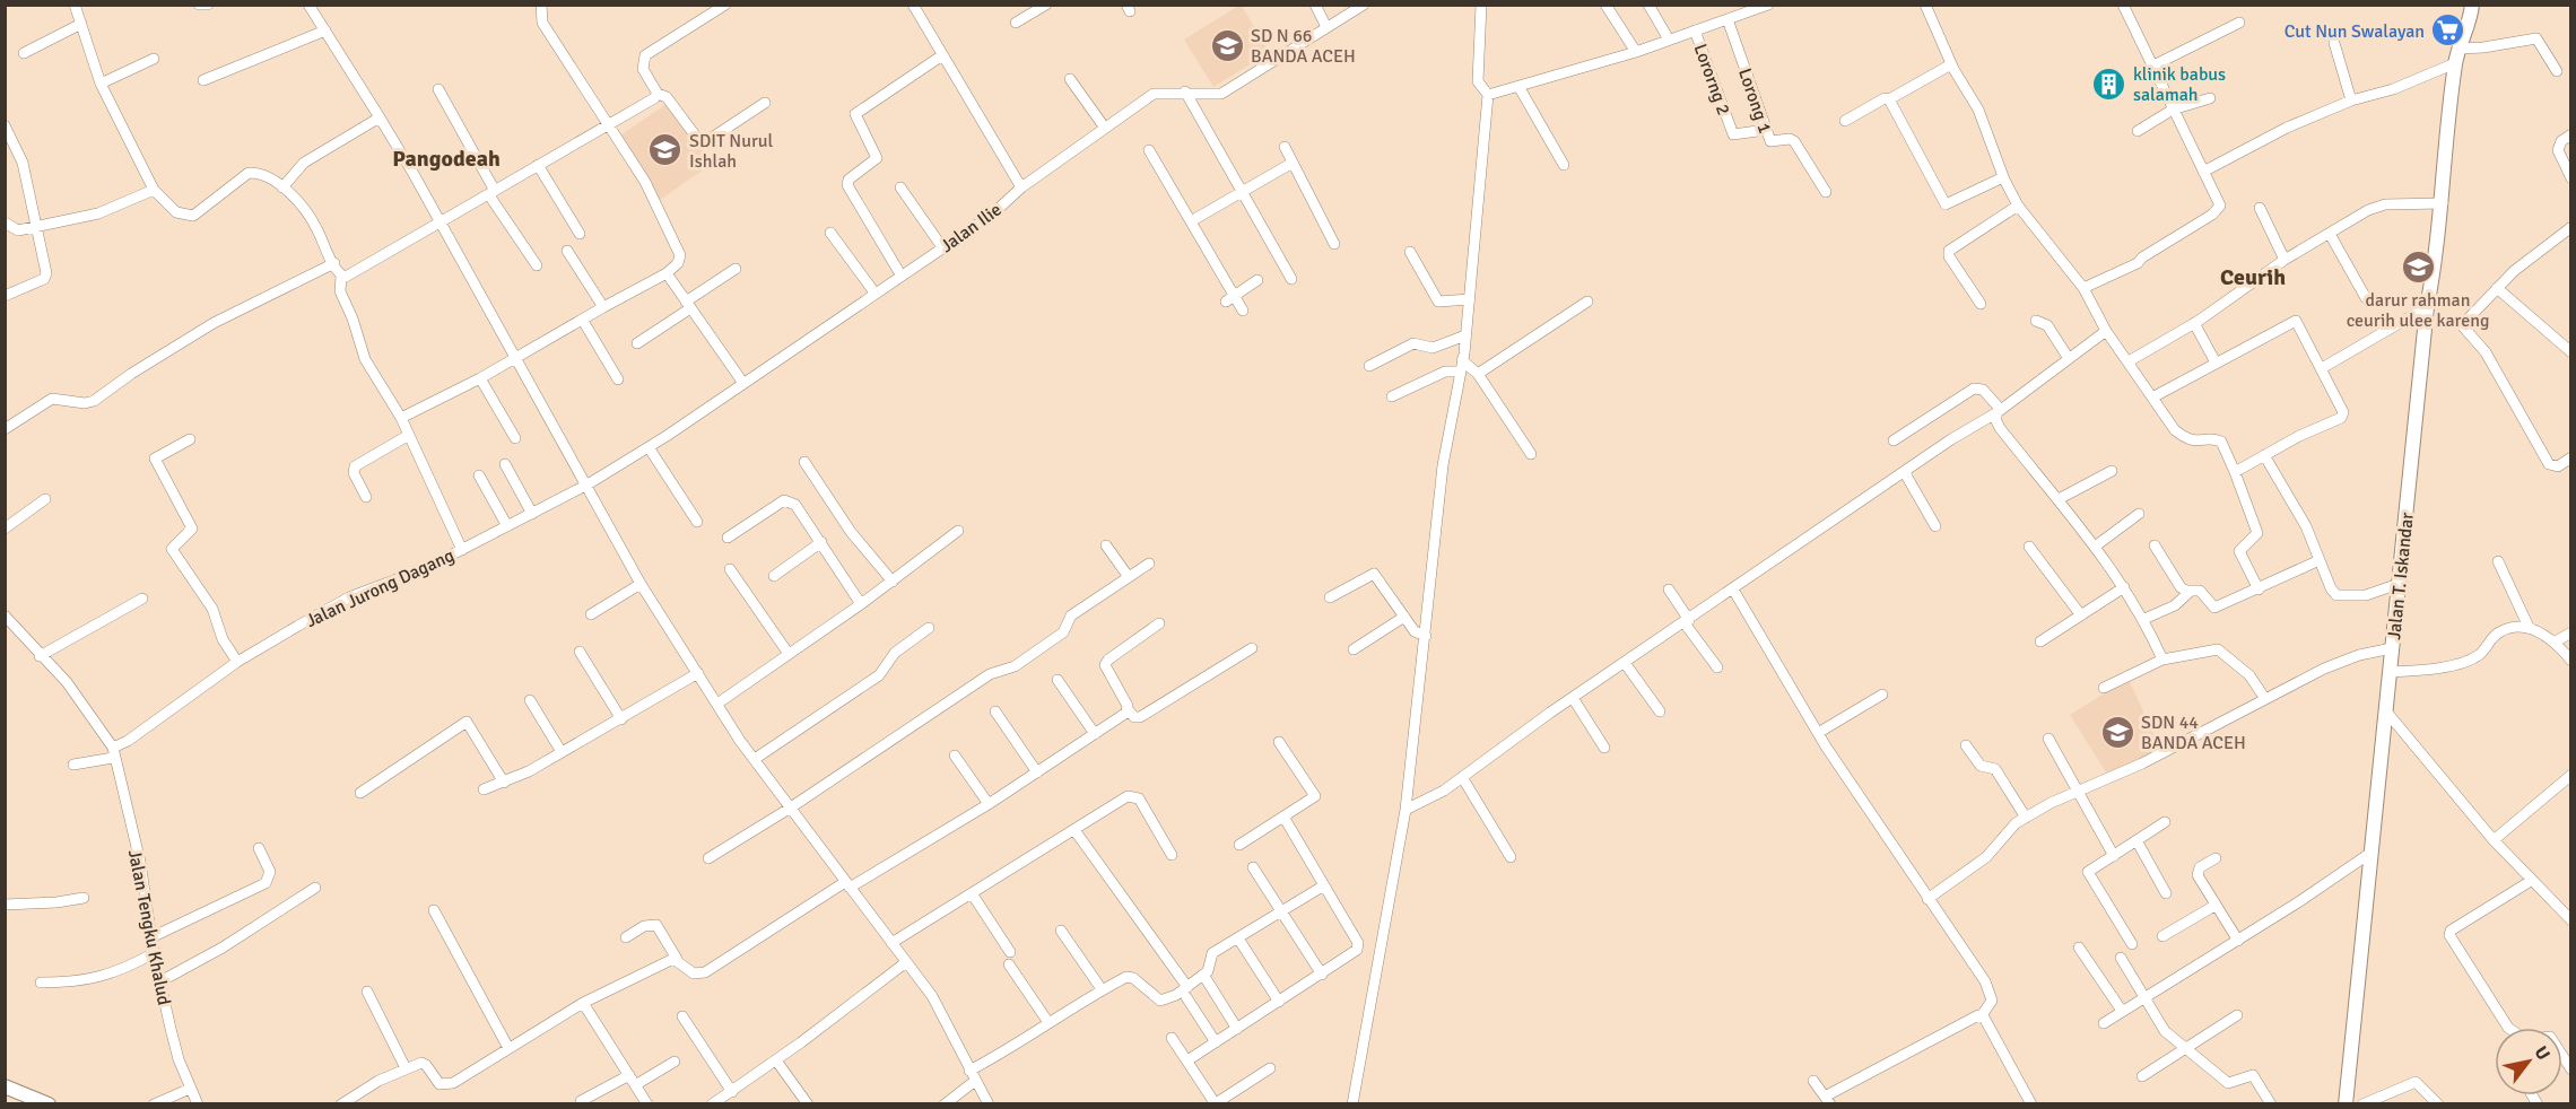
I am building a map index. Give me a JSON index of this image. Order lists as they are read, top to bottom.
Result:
{
  "streets": {
    "street": [
      "Lororng 2",
      "Lorong 1",
      "Jalan Ilie",
      "Jalan T. Iskandar",
      "Jalan Jurong Dagang",
      "Jalan Tengku Khalud"
    ]
  },
  "crossings": [
    ["Lororng 2", "Lorong 1"],
    ["Jalan Ilie", "Jalan Jurong Dagang"],
    ["Jalan Jurong Dagang", "Jalan Tengku Khalud"]
  ],
  "districts": ["Pangodeah", "Ceurih"],
  "places": {
    "supermarket": ["Cut Nun Swalayan"],
    "school or university": [
      "SD N 66 BANDA ACEH",
      "SDIT Nurul Ishlah",
      "darur rahman ceurih ulee kareng",
      "SDN 44 BANDA ACEH"
    ],
    "building": ["klinik babus salamah"]
  },
  "north": "top right"
}
